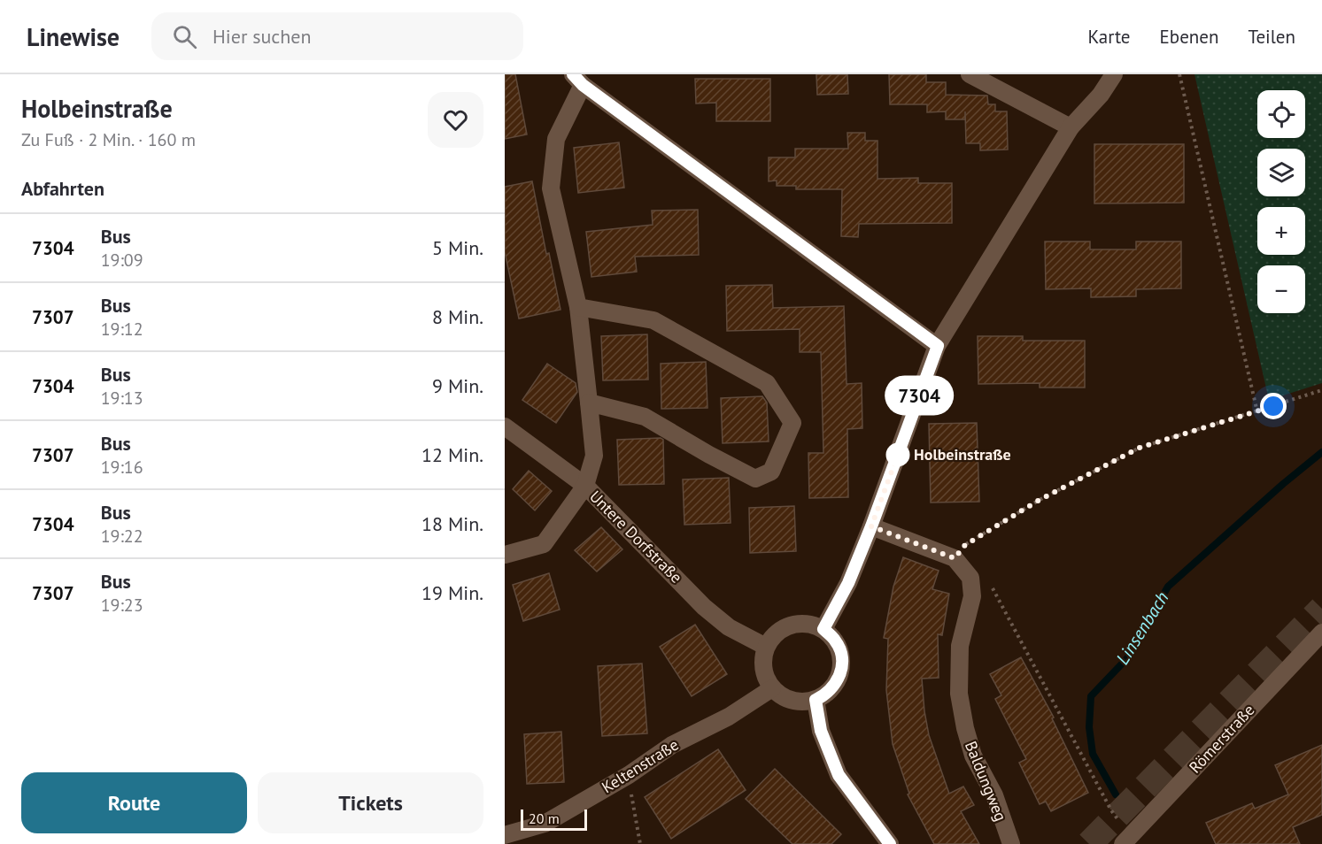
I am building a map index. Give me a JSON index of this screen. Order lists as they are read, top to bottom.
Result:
{
  "streets": {
    "street": [
      "Untere Dorfstraße",
      "Römerstraße",
      "Keltenstraße",
      "Baldungweg"
    ]
  },
  "crossings": [
    ["Untere Dorfstraße", "Keltenstraße"]
  ],
  "water": ["Linsenbach"],
  "places": ["Holbeinstraße"],
  "lines": ["bus line 7304"],
  "scale_bar": "20 m",
  "page": {
    "header": "Linewise",
    "search": "Hier suchen",
    "nav": ["Karte", "Ebenen", "Teilen"],
    "heading": [
      ["Holbeinstraße", "Zu Fuß · 2 Min. · 160 m"],
      "Abfahrten"
    ],
    "on_map": "7304",
    "map_buttons": ["+", "−"],
    "list": [
      {
        "mark": "7304",
        "name": "Bus",
        "note": "19:09",
        "value": "5 Min."
      },
      {
        "mark": "7307",
        "name": "Bus",
        "note": "19:12",
        "value": "8 Min."
      },
      {
        "mark": "7304",
        "name": "Bus",
        "note": "19:13",
        "value": "9 Min."
      },
      {
        "mark": "7307",
        "name": "Bus",
        "note": "19:16",
        "value": "12 Min."
      },
      {
        "mark": "7304",
        "name": "Bus",
        "note": "19:22",
        "value": "18 Min."
      },
      {
        "mark": "7307",
        "name": "Bus",
        "note": "19:23",
        "value": "19 Min."
      }
    ],
    "buttons": ["Route", "Tickets"],
    "scale": "20 m"
  }
}
